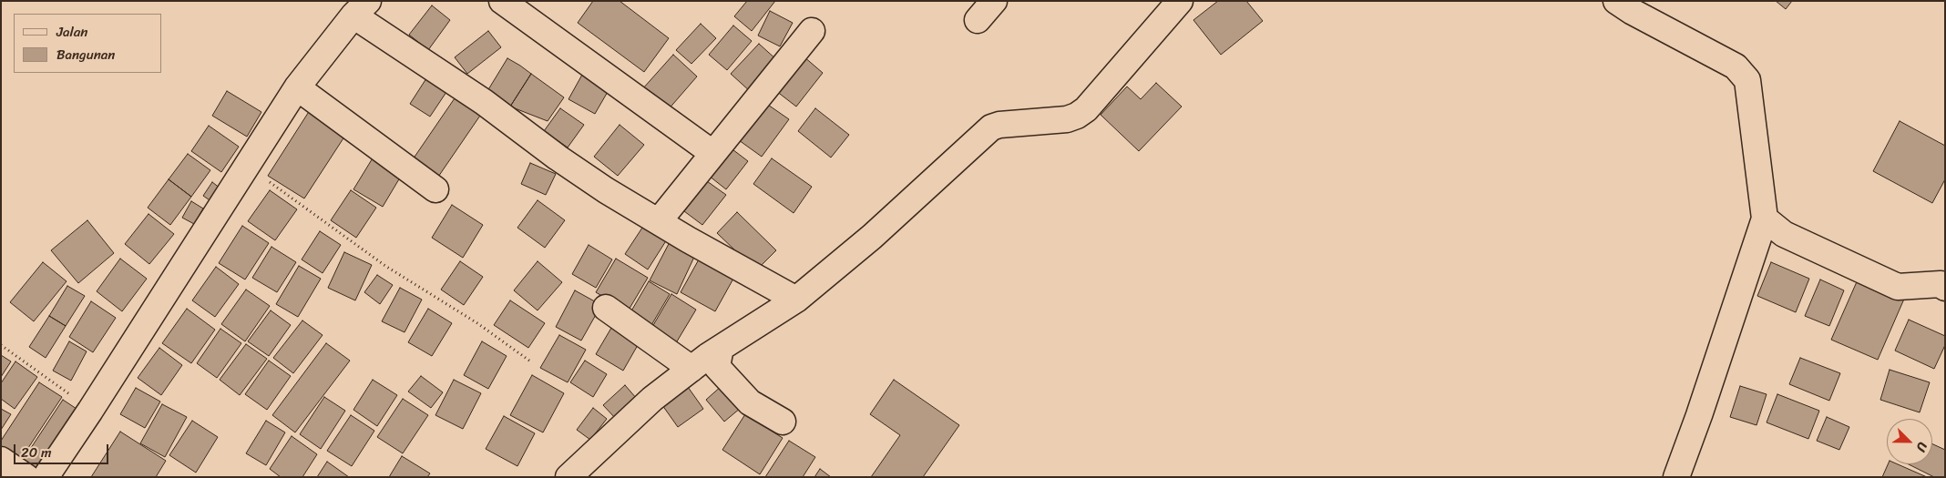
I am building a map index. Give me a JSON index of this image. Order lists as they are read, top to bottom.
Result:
{
  "legend": ["Jalan", "Bangunan"],
  "scale_bar": "20 m",
  "north": "bottom right"
}
